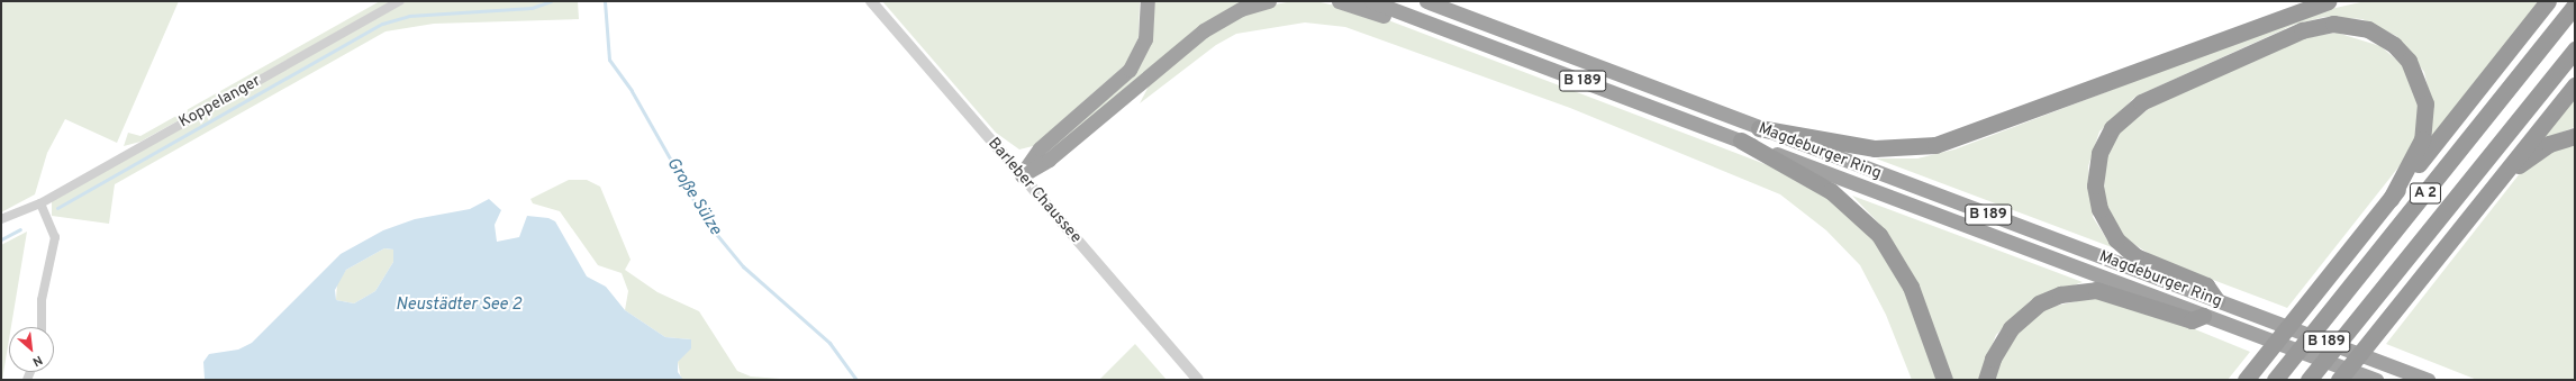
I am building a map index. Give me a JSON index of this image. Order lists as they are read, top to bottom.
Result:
{
  "streets": {
    "highway": ["B 189", "Magdeburger Ring", "A 2"],
    "street": ["Koppelanger", "Barleber Chaussee"]
  },
  "water": ["Große Sülze", "Neustädter See 2"],
  "north": "bottom right"
}
